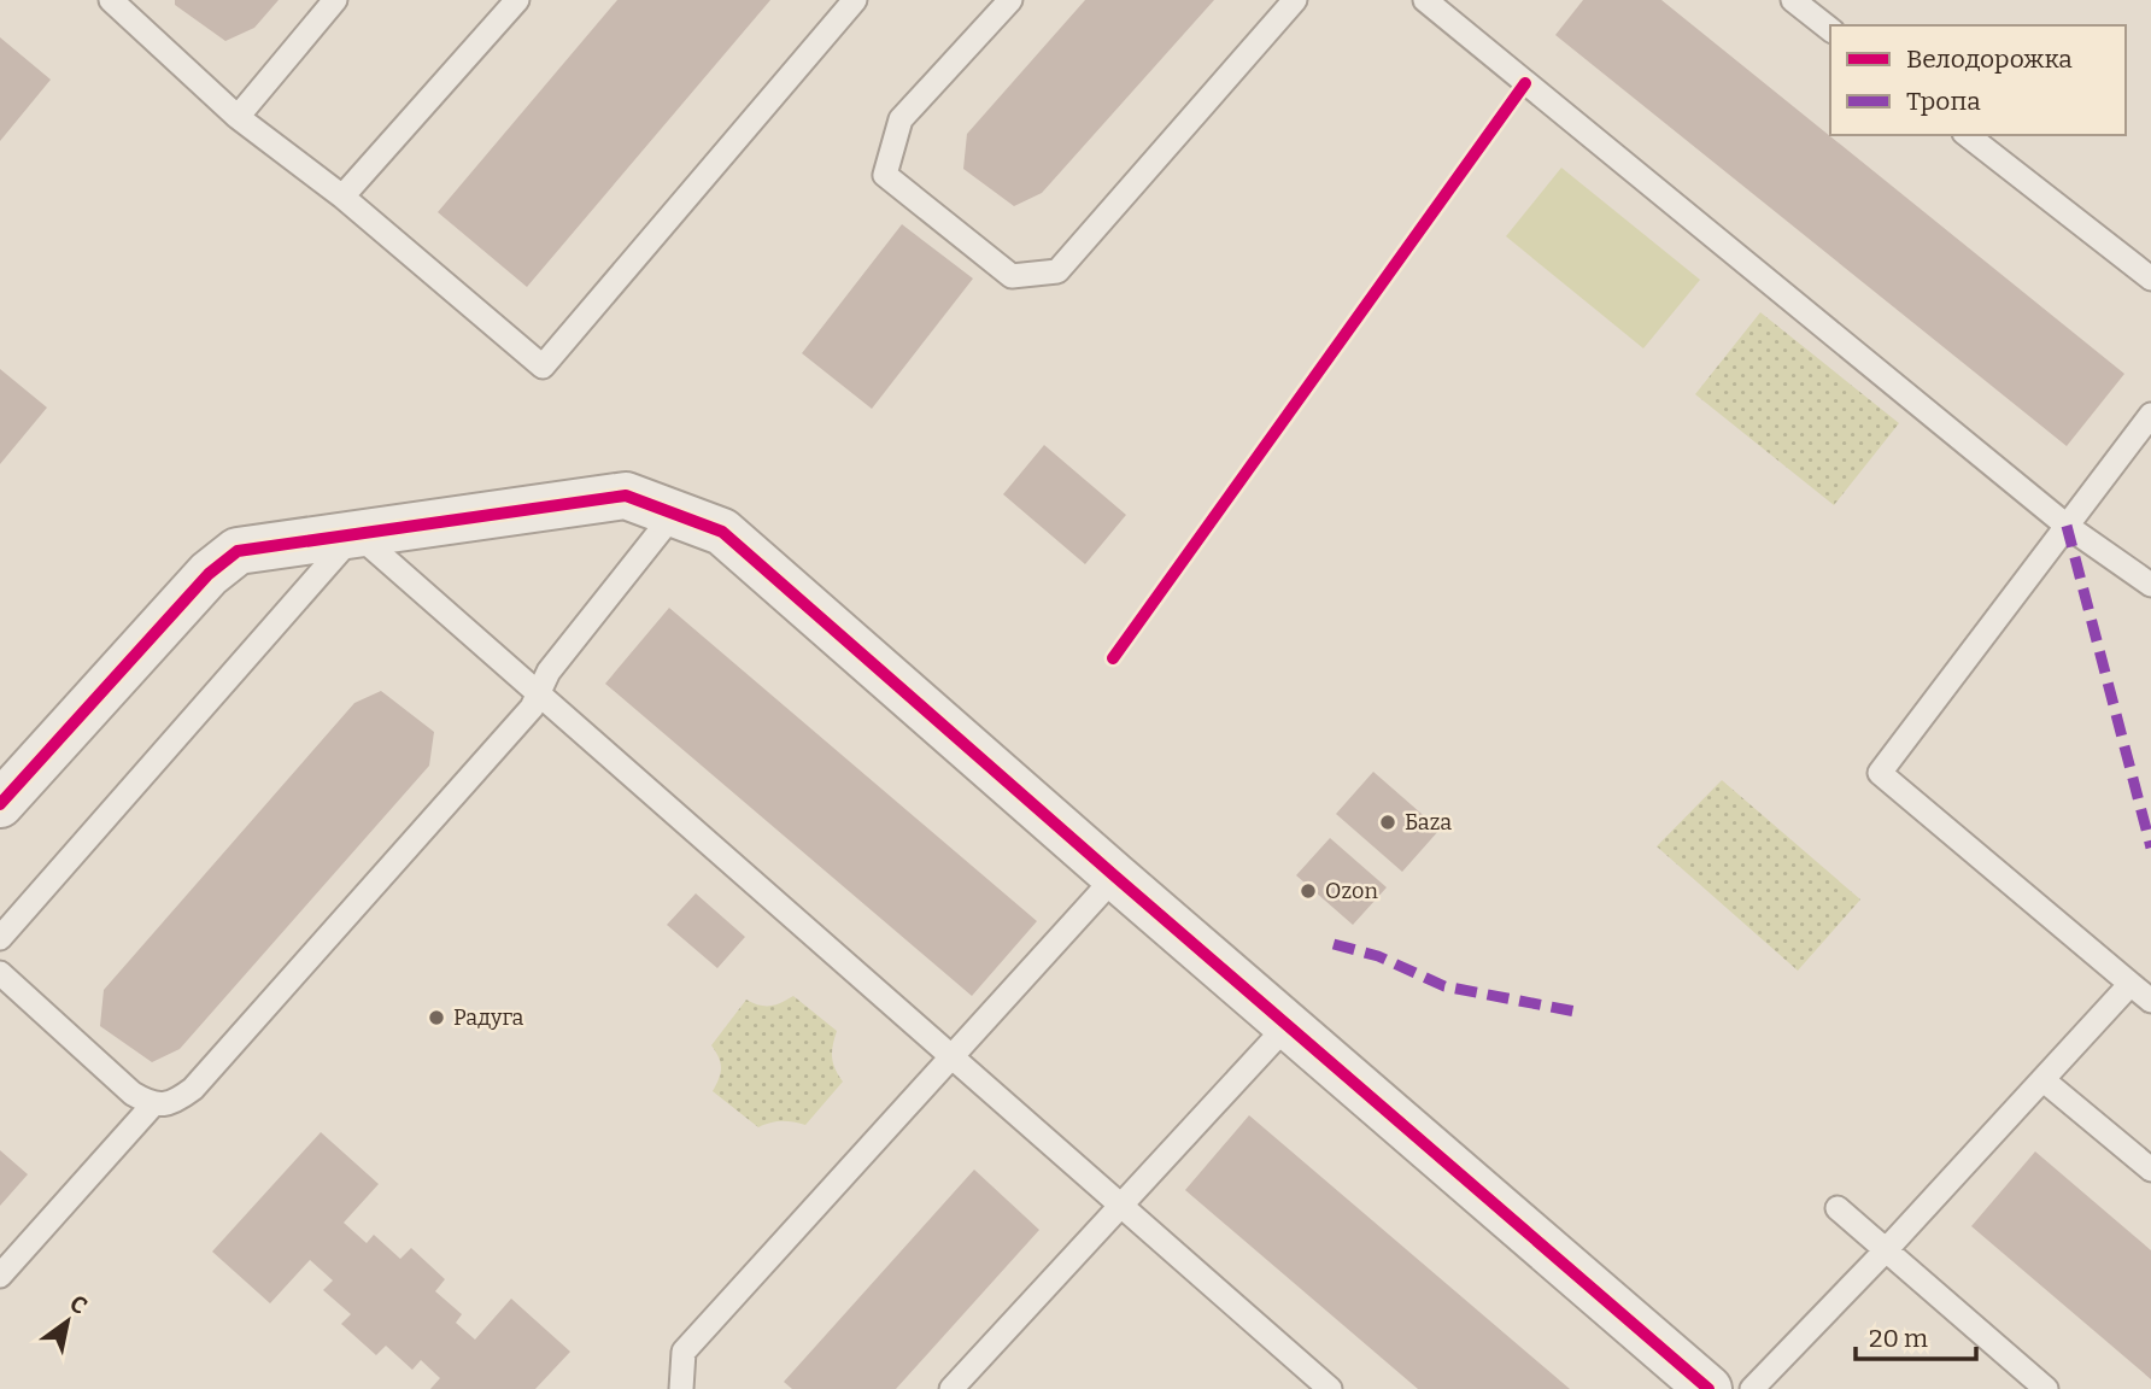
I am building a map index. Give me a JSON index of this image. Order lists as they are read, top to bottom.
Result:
{
  "places": ["Баza", "Ozon", "Радуга"],
  "legend": ["Велодорожка", "Тропа"],
  "scale_bar": "20 m",
  "north": "top right"
}
